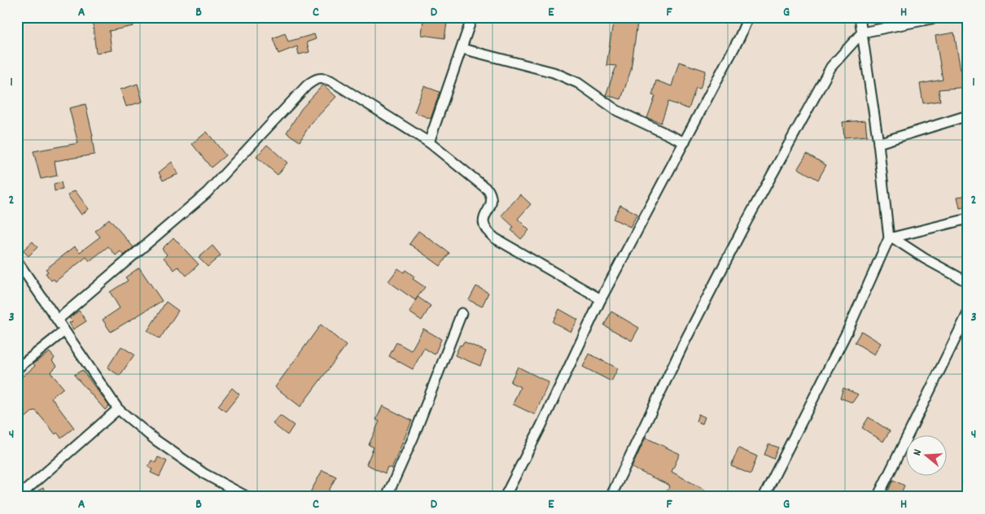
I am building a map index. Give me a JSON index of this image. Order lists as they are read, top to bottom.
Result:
{
  "north": "left",
  "grid": {
    "columns": [
      "A",
      "B",
      "C",
      "D",
      "E",
      "F",
      "G",
      "H"
    ],
    "rows": [
      "1",
      "2",
      "3",
      "4"
    ]
  }
}
